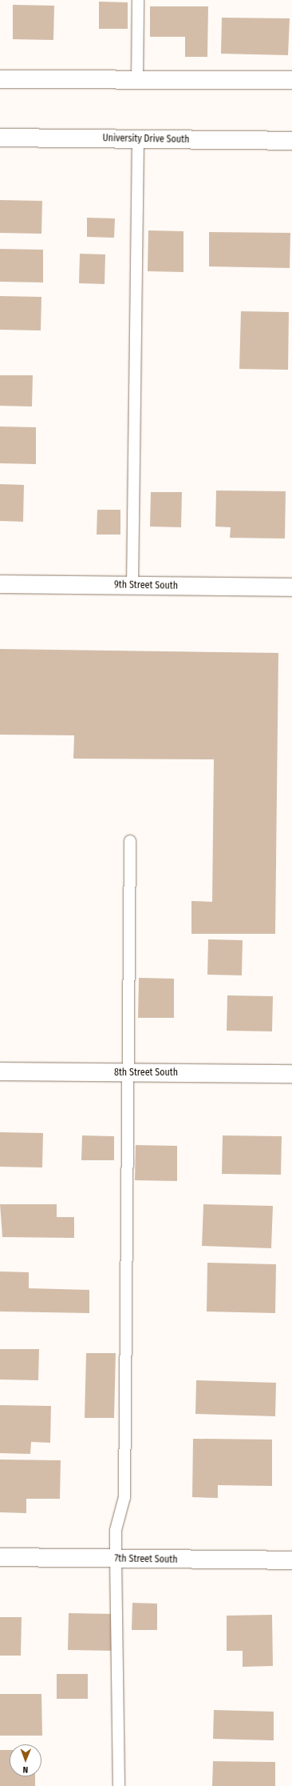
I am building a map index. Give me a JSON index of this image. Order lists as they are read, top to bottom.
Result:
{
  "streets": {
    "street": [
      "University Drive South",
      "9th Street South",
      "8th Street South",
      "7th Street South"
    ]
  },
  "north": "bottom"
}
